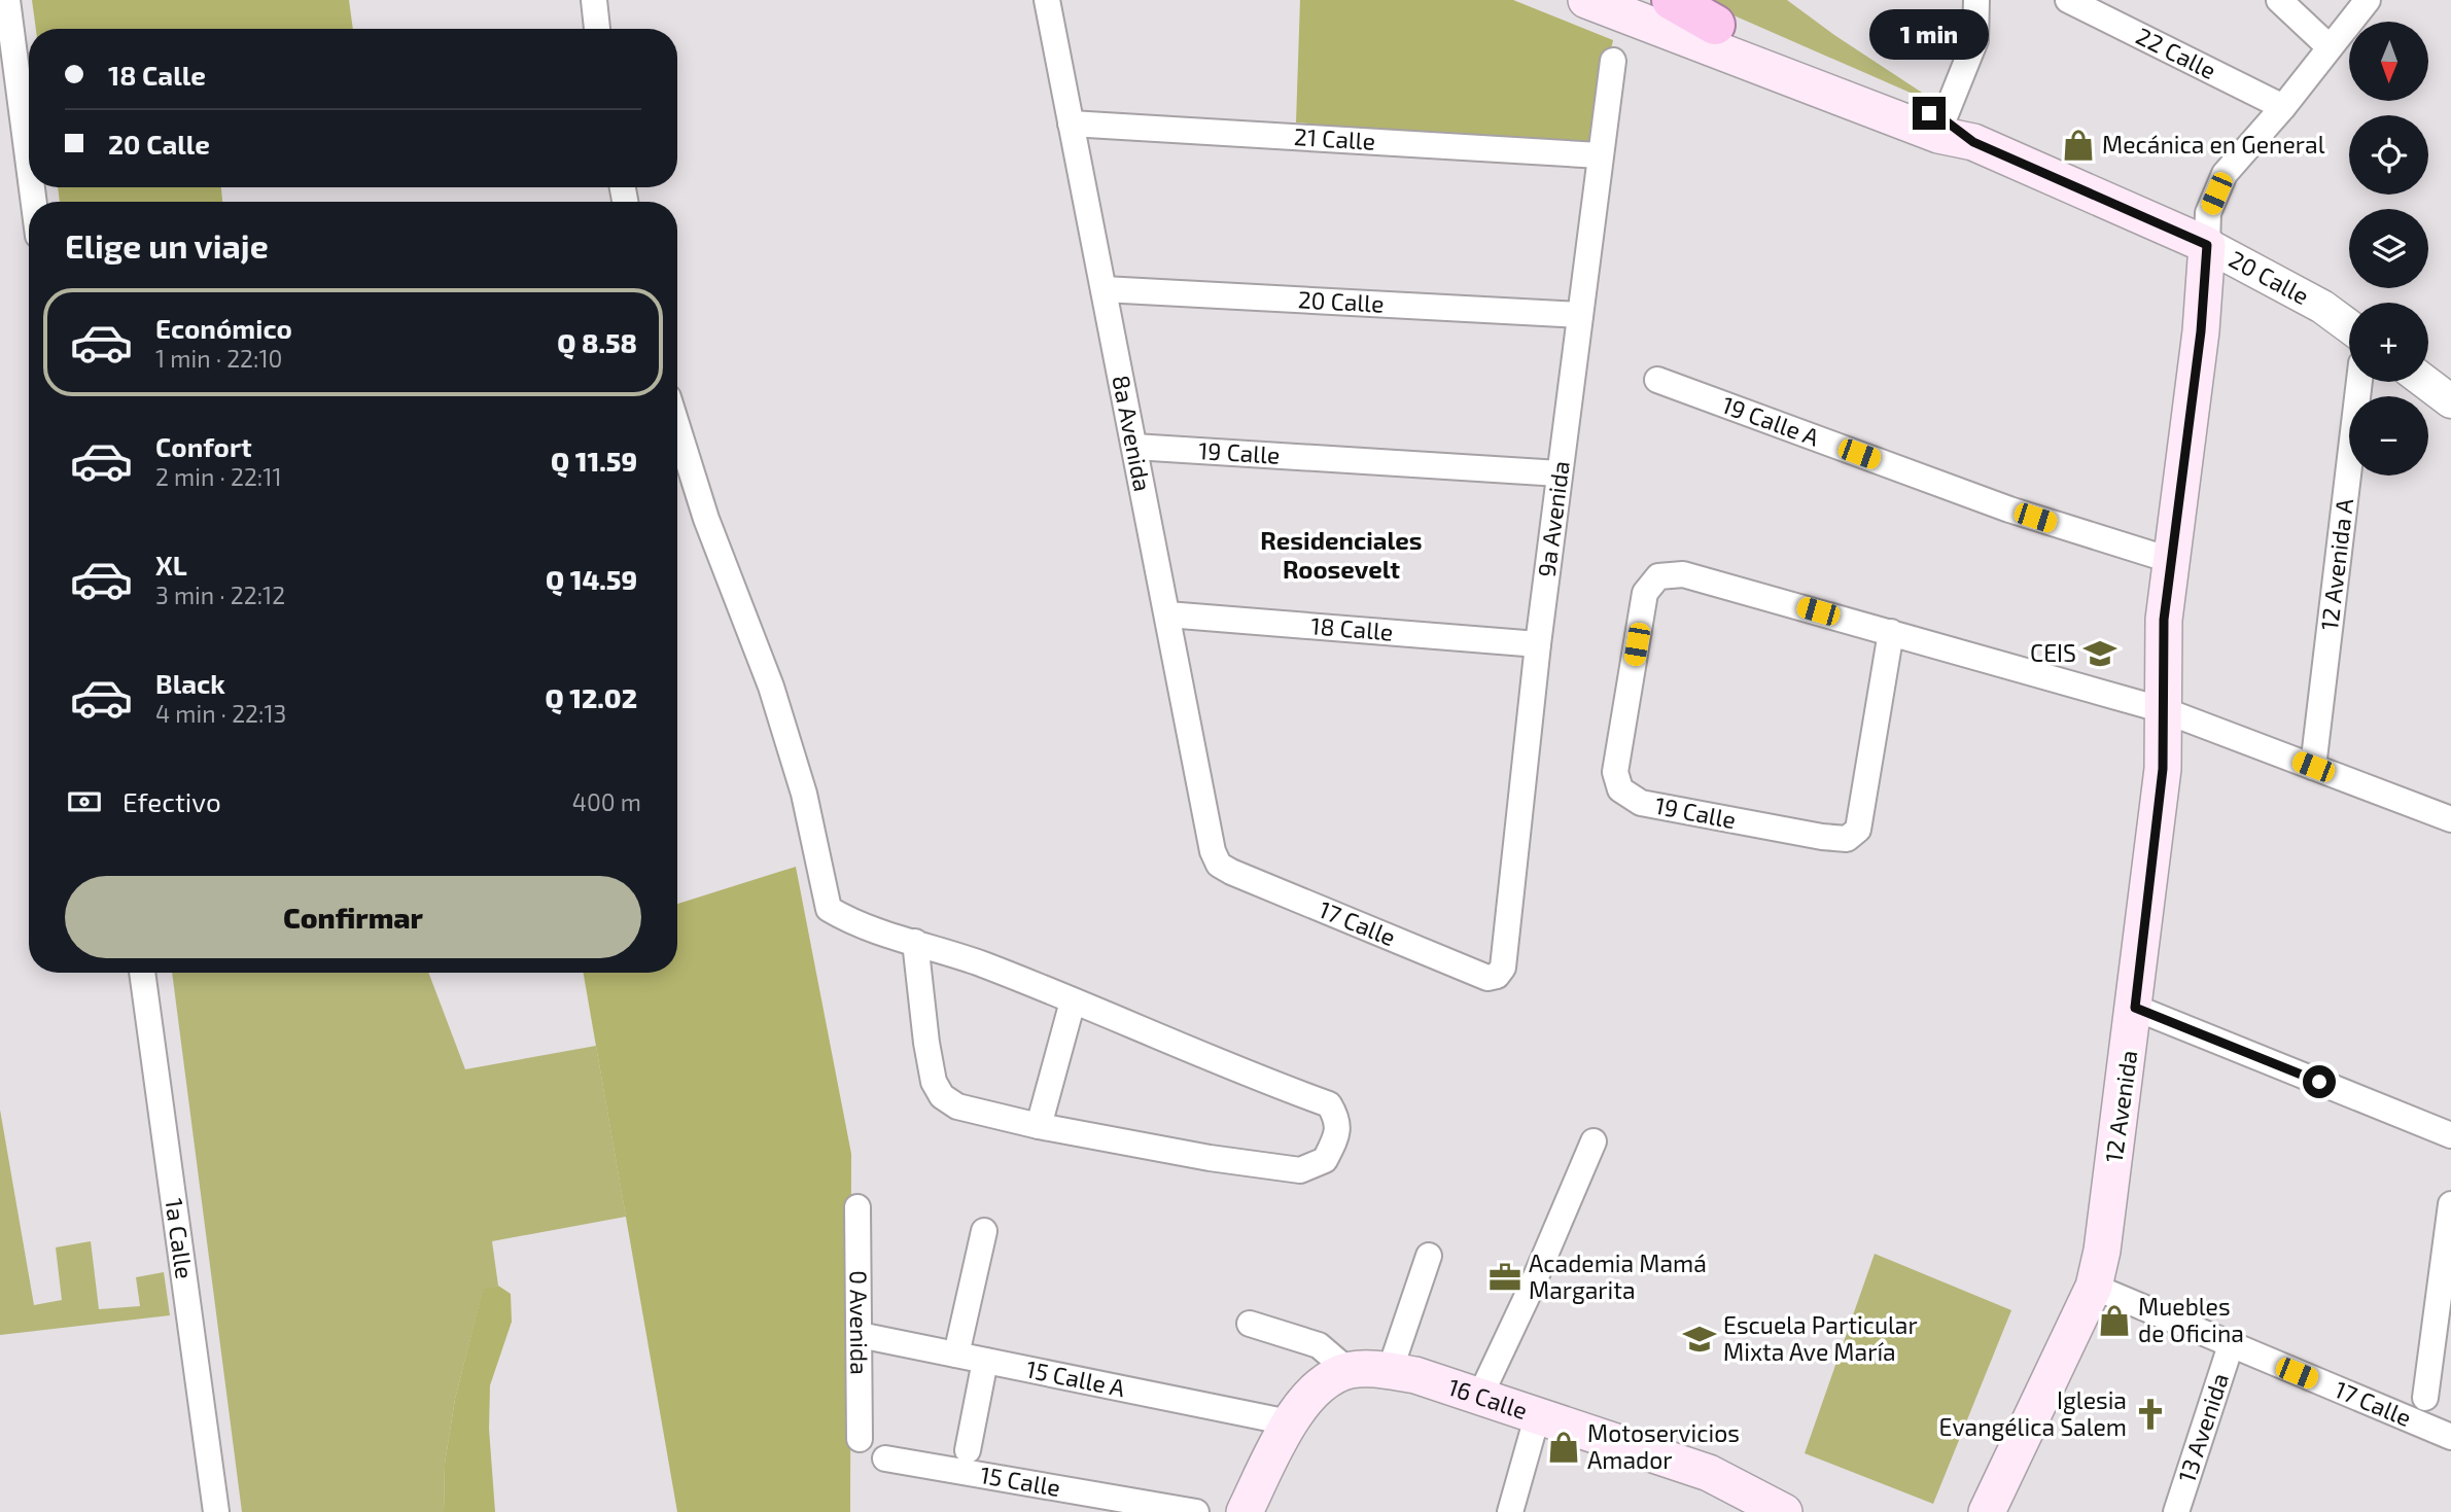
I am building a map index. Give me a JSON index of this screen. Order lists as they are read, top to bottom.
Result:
{
  "streets": {
    "main road": ["20 Calle", "12 Avenida", "16 Calle"],
    "street": [
      "22 Calle",
      "21 Calle",
      "19 Calle A",
      "8a Avenida",
      "19 Calle",
      "9a Avenida",
      "12 Avenida A",
      "18 Calle",
      "17 Calle",
      "1a Calle",
      "0 Avenida",
      "15 Calle A",
      "13 Avenida",
      "15 Calle"
    ]
  },
  "crossings": [
    ["22 Calle", "12 Avenida"],
    ["21 Calle", "8a Avenida"],
    ["21 Calle", "9a Avenida"],
    ["20 Calle", "8a Avenida"],
    ["20 Calle", "9a Avenida"],
    ["20 Calle", "12 Avenida"],
    ["19 Calle A", "12 Avenida"],
    ["8a Avenida", "19 Calle"],
    ["8a Avenida", "18 Calle"],
    ["8a Avenida", "17 Calle"],
    ["19 Calle", "9a Avenida"],
    ["19 Calle", "12 Avenida A"],
    ["19 Calle", "12 Avenida"],
    ["9a Avenida", "18 Calle"],
    ["9a Avenida", "17 Calle"],
    ["17 Calle", "12 Avenida"],
    ["17 Calle", "13 Avenida"],
    ["0 Avenida", "15 Calle A"]
  ],
  "districts": ["Residenciales Roosevelt"],
  "places": {
    "shop": ["Mecánica en General", "Muebles de Oficina", "Motoservicios Amador"],
    "school or university": ["CEIS", "Escuela Particular Mixta Ave María"],
    "office": ["Academia Mamá Margarita"],
    "church": ["Iglesia Evangélica Salem"]
  },
  "north": "bottom",
  "page": {
    "bubble": "1 min",
    "map_buttons": ["+", "−"],
    "banner": ["18 Calle", "20 Calle"],
    "heading": "Elige un viaje",
    "list": [
      {
        "name": "Económico",
        "note": "1 min · 22:10",
        "value": "Q 8.58"
      },
      {
        "name": "Confort",
        "note": "2 min · 22:11",
        "value": "Q 11.59"
      },
      {
        "name": "XL",
        "note": "3 min · 22:12",
        "value": "Q 14.59"
      },
      {
        "name": "Black",
        "note": "4 min · 22:13",
        "value": "Q 12.02"
      }
    ],
    "pay": ["Efectivo", "400 m"],
    "buttons": "Confirmar"
  }
}
